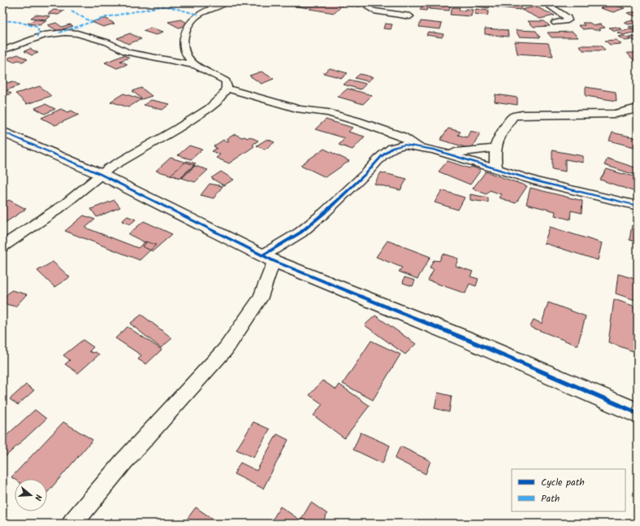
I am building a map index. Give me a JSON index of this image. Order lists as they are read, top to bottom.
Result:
{
  "legend": ["Cycle path", "Path"],
  "north": "right"
}
